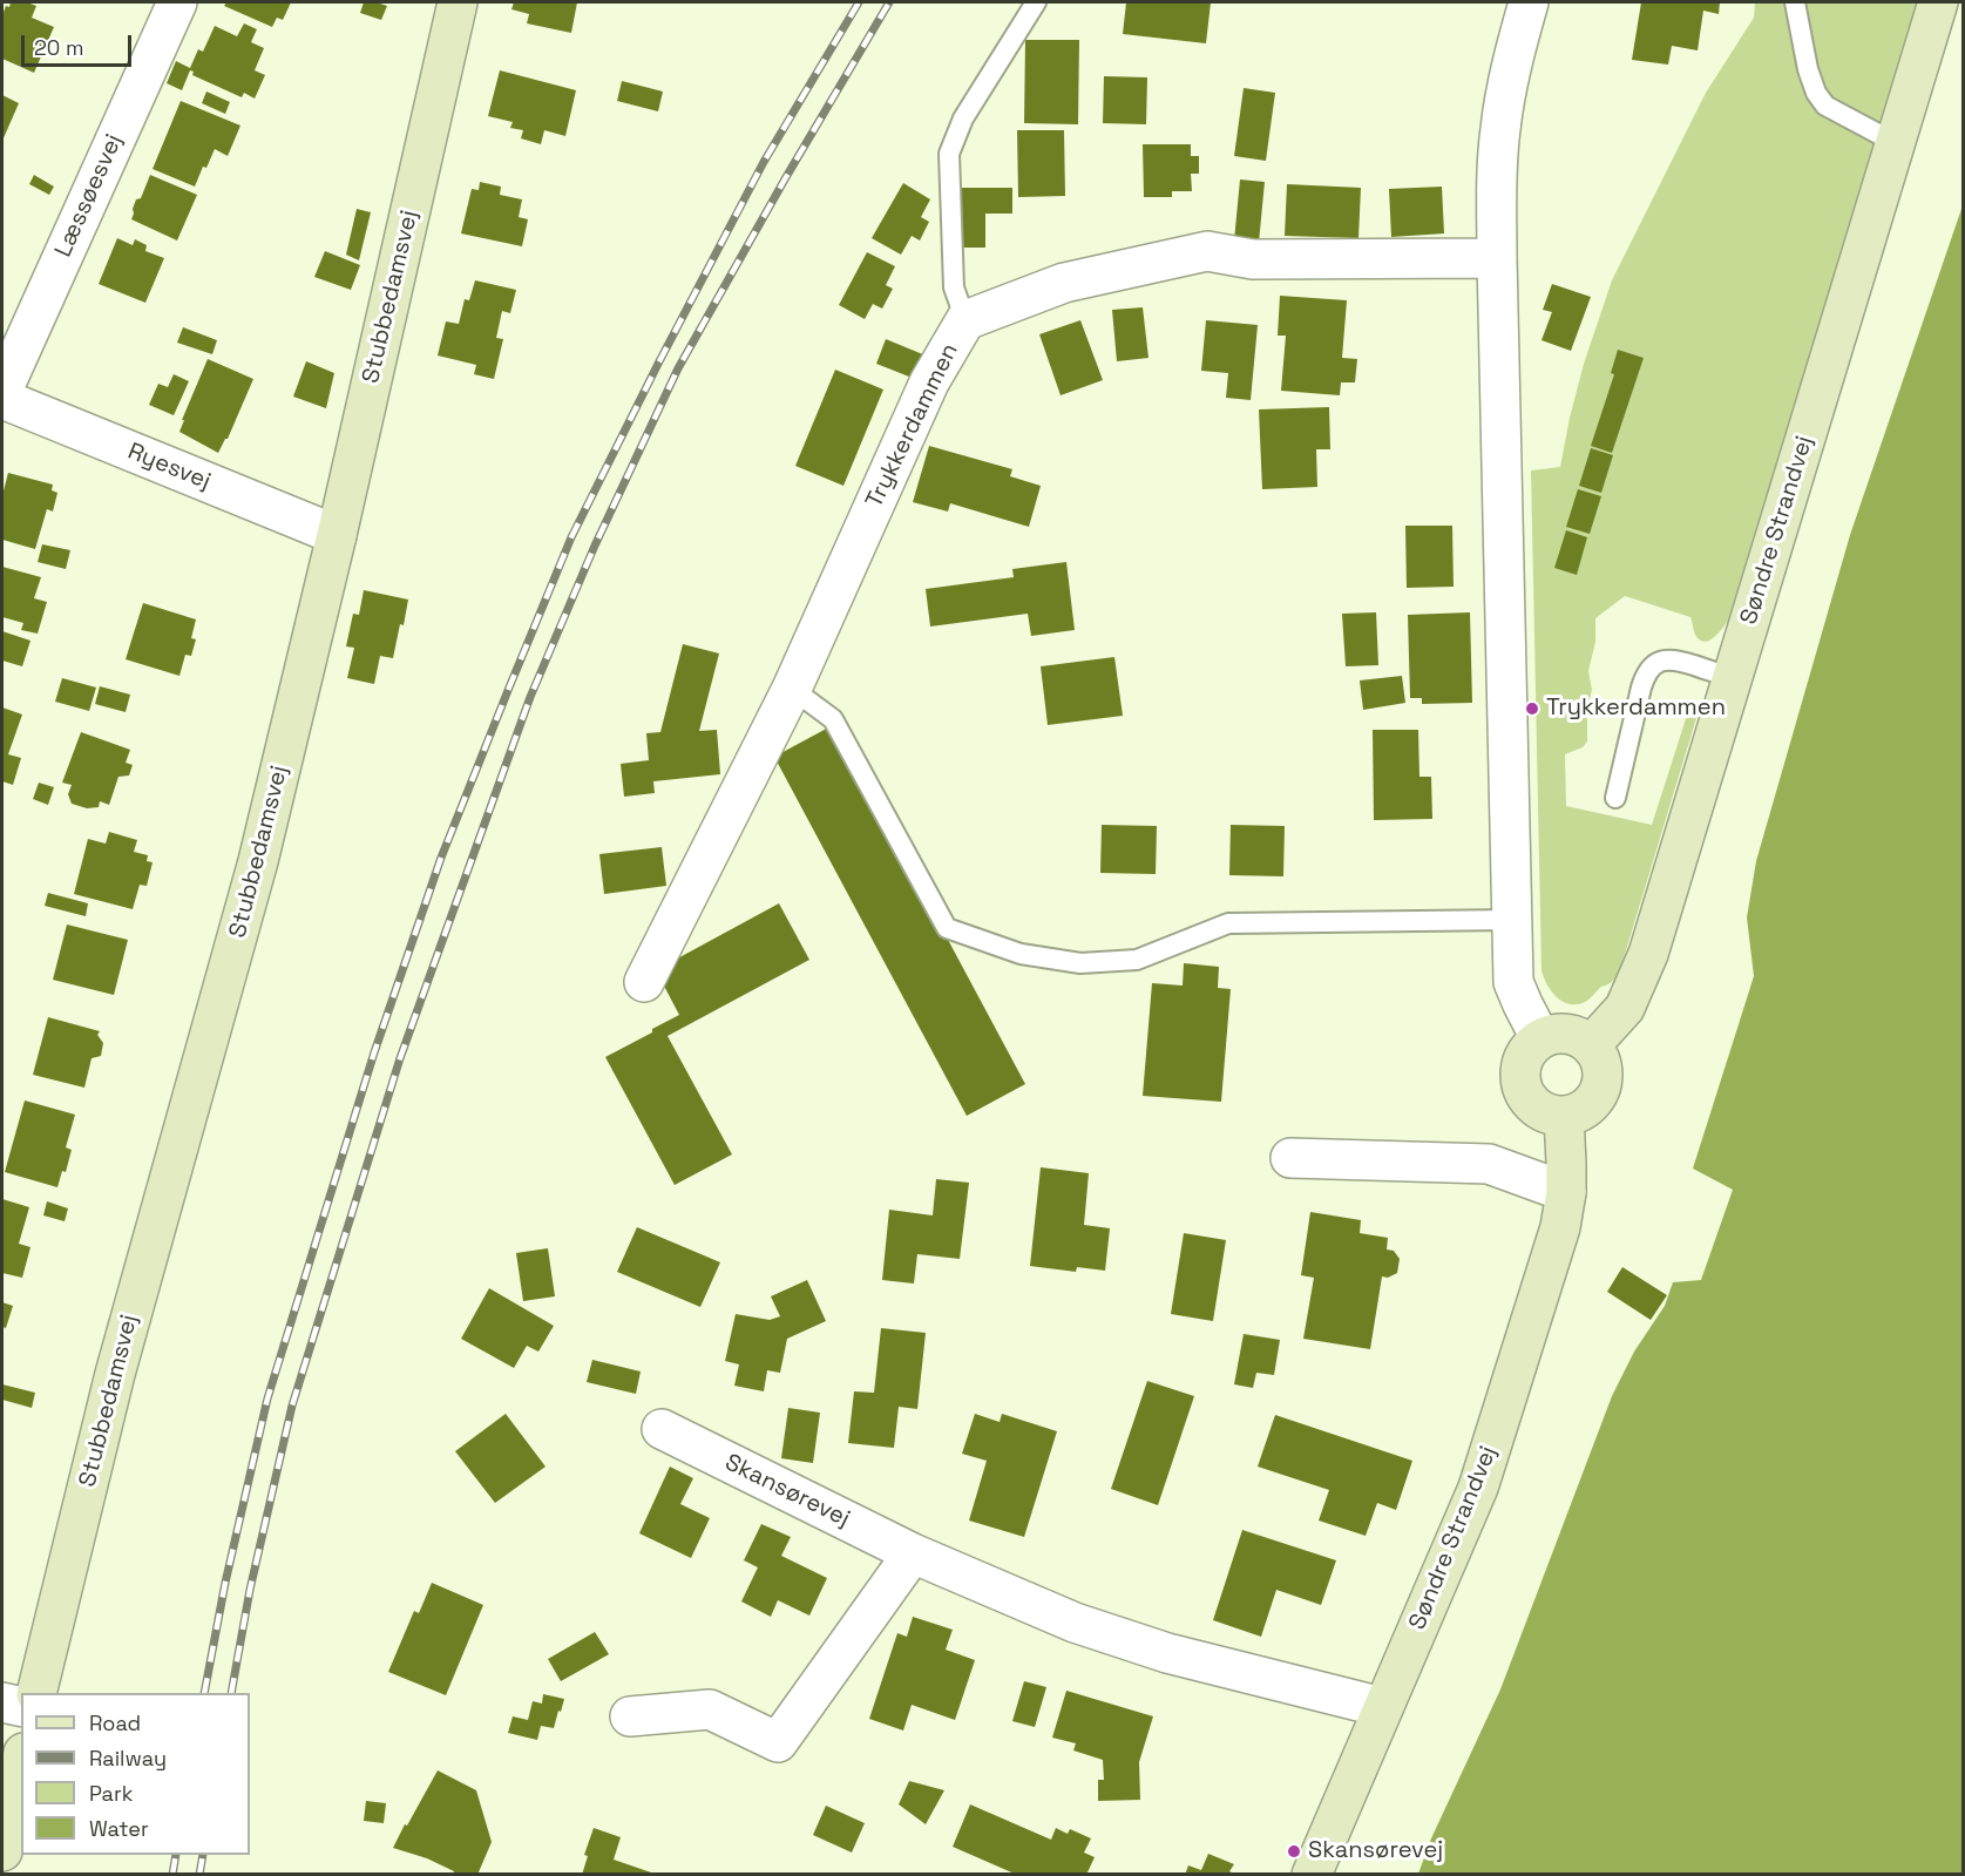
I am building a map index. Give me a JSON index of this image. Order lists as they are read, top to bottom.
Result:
{
  "streets": {
    "main road": ["Stubbedamsvej", "Søndre Strandvej"],
    "street": [
      "Læssøesvej",
      "Trykkerdammen",
      "Ryesvej",
      "Skansørevej"
    ]
  },
  "crossings": [
    ["Stubbedamsvej", "Ryesvej"],
    ["Søndre Strandvej", "Skansørevej"]
  ],
  "places": ["Trykkerdammen", "Skansørevej"],
  "legend": [
    "Road",
    "Railway",
    "Park",
    "Water"
  ],
  "scale_bar": "20 m"
}
